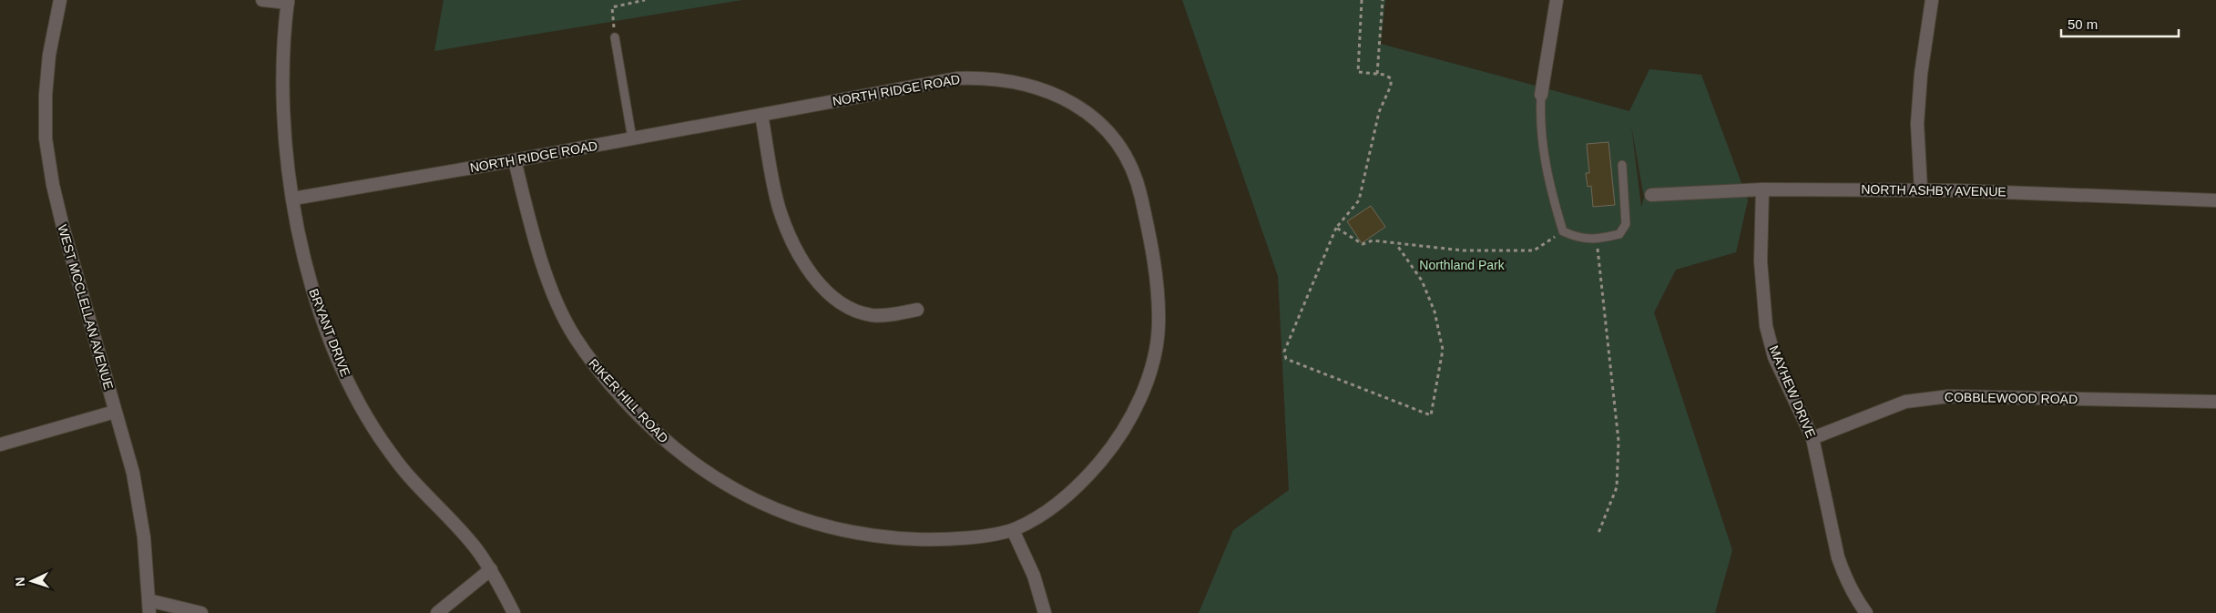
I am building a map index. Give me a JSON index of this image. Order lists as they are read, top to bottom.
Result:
{
  "streets": {
    "street": [
      "NORTH RIDGE ROAD",
      "NORTH ASHBY AVENUE",
      "WEST MCCLELLAN AVENUE",
      "BRYANT DRIVE",
      "MAYHEW DRIVE",
      "COBBLEWOOD ROAD",
      "RIKER HILL ROAD"
    ]
  },
  "crossings": [
    ["NORTH RIDGE ROAD", "BRYANT DRIVE"],
    ["NORTH RIDGE ROAD", "RIKER HILL ROAD"],
    ["NORTH ASHBY AVENUE", "MAYHEW DRIVE"],
    ["MAYHEW DRIVE", "COBBLEWOOD ROAD"]
  ],
  "parks": ["Northland Park"],
  "scale_bar": "50 m",
  "north": "left"
}
